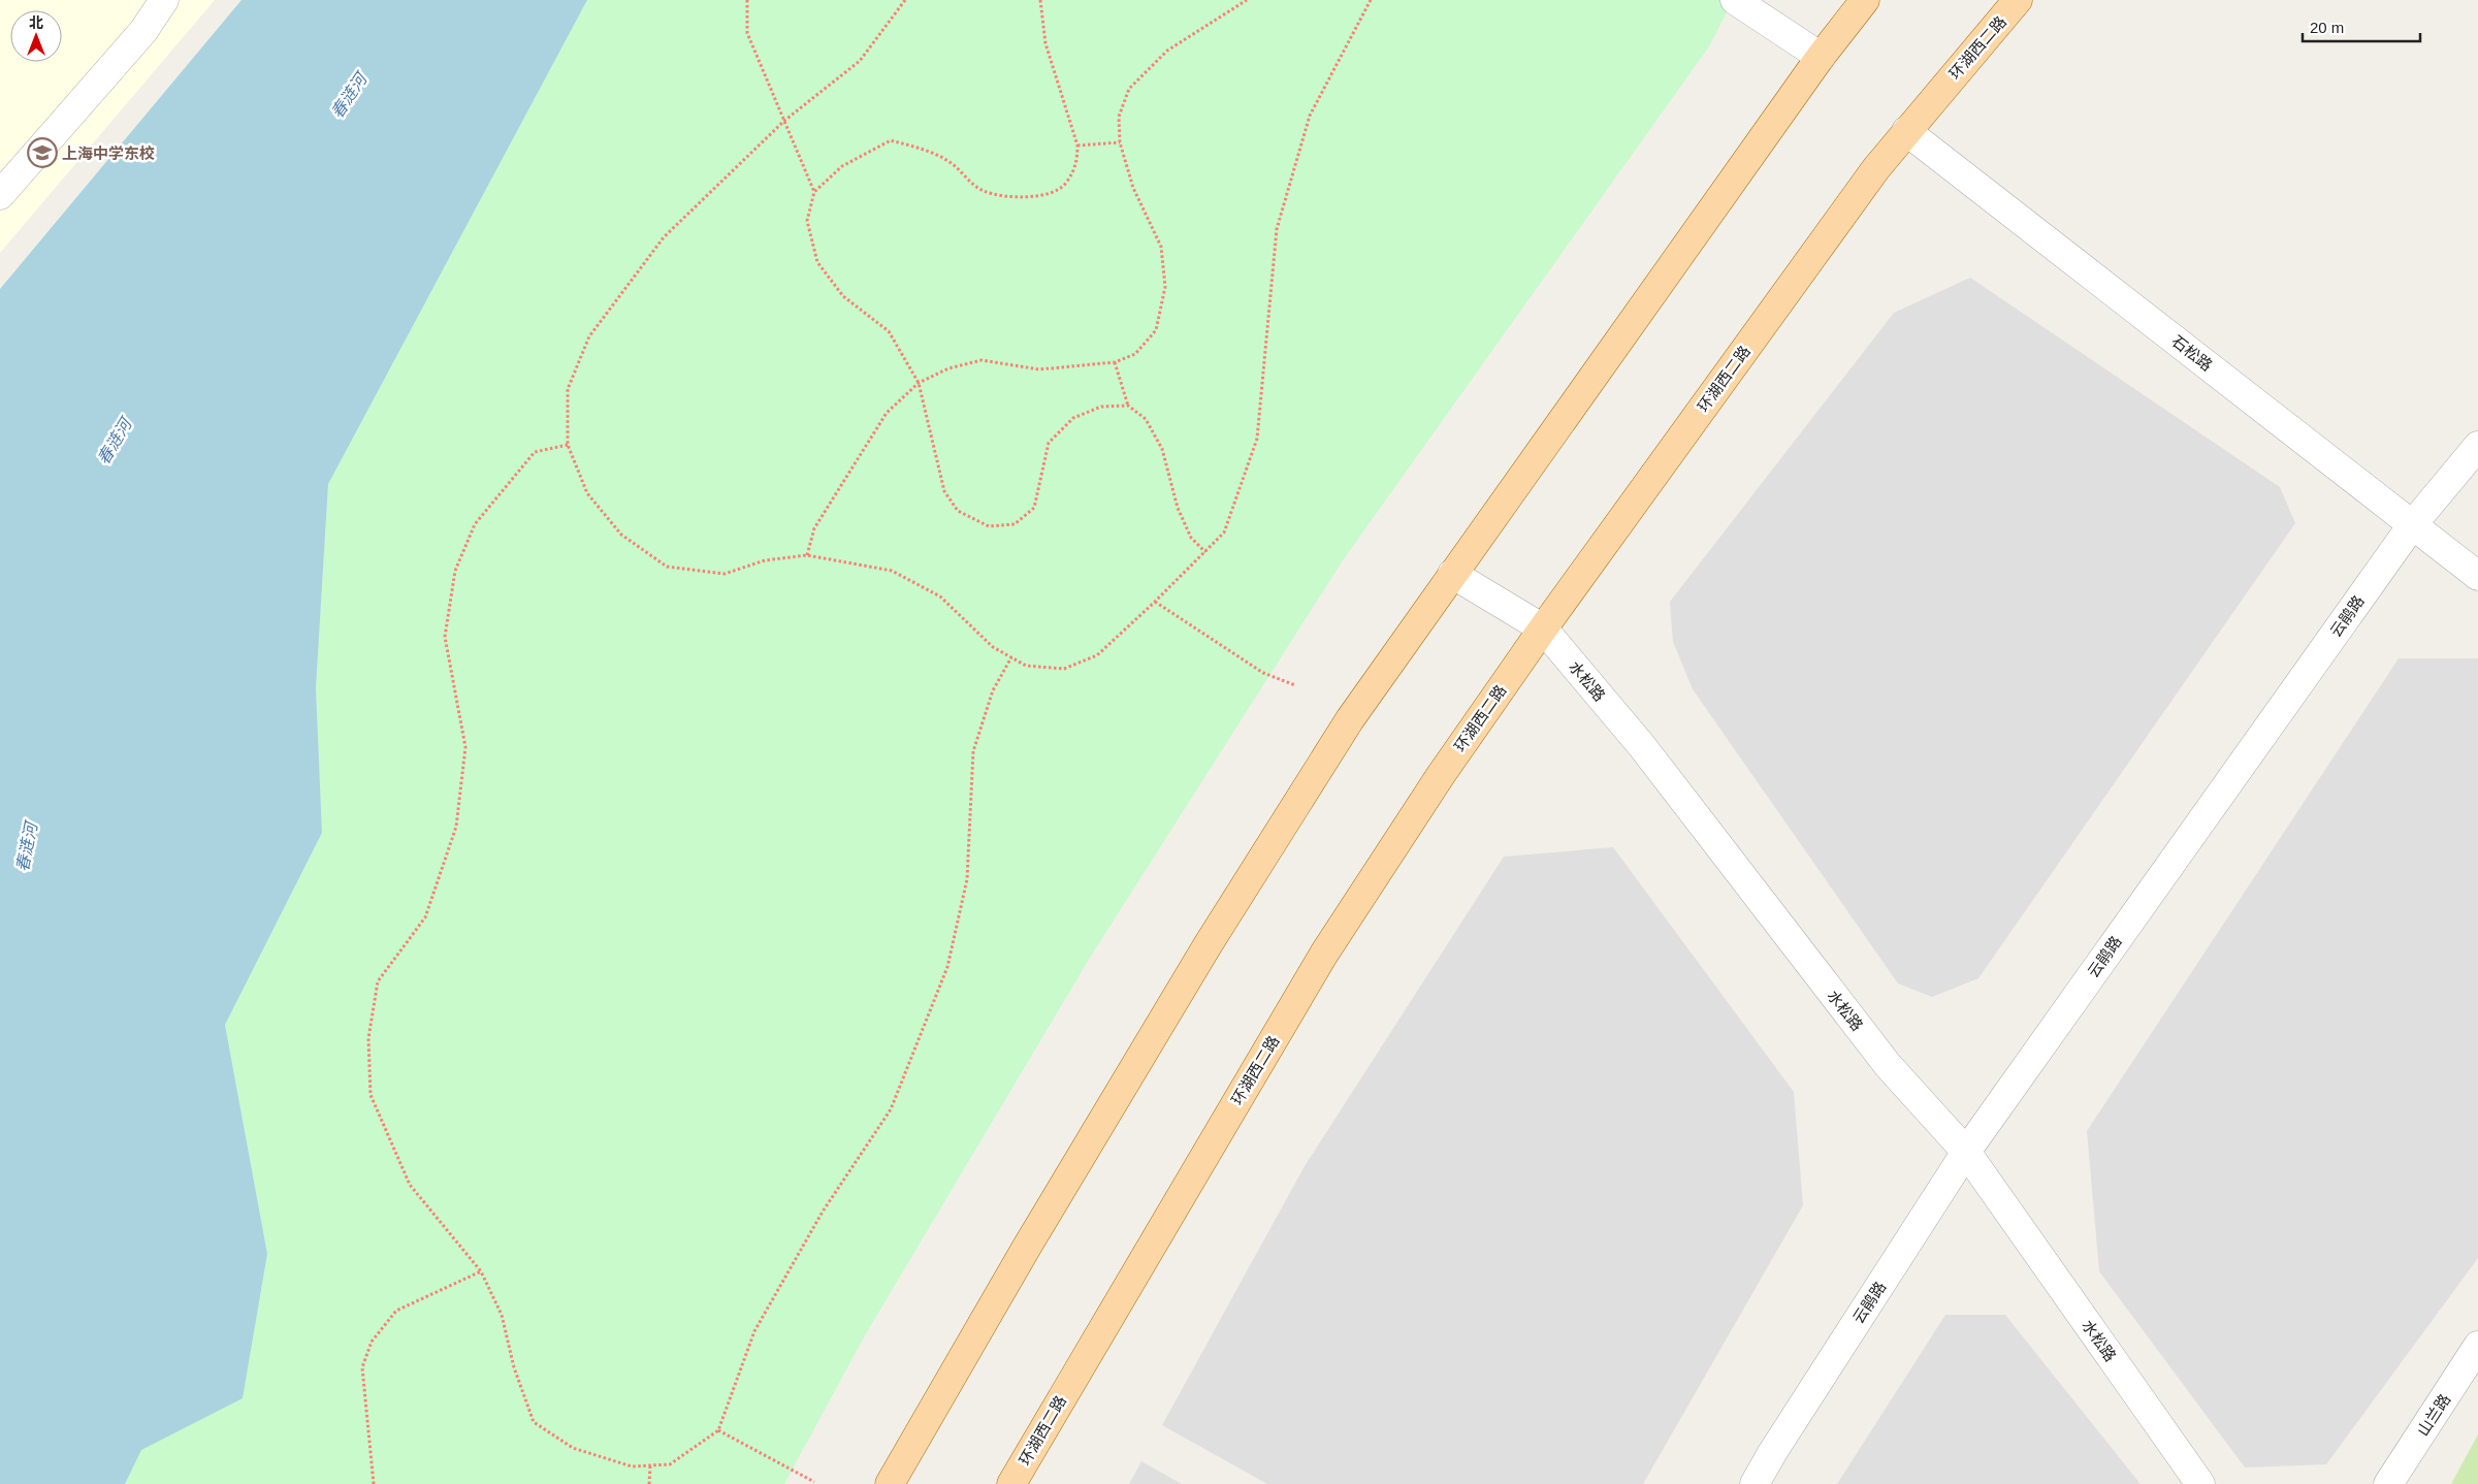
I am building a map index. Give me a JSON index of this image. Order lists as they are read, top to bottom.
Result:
{
  "streets": {
    "main road": ["环湖西二路"],
    "street": [
      "石松路",
      "云鹃路",
      "水松路",
      "山兰路"
    ]
  },
  "crossings": [
    ["环湖西二路", "石松路"],
    ["环湖西二路", "水松路"],
    ["石松路", "云鹃路"],
    ["云鹃路", "水松路"]
  ],
  "water": ["春涟河"],
  "places": {
    "school or university": ["上海中学东校"]
  },
  "scale_bar": "20 m",
  "north": "top"
}
